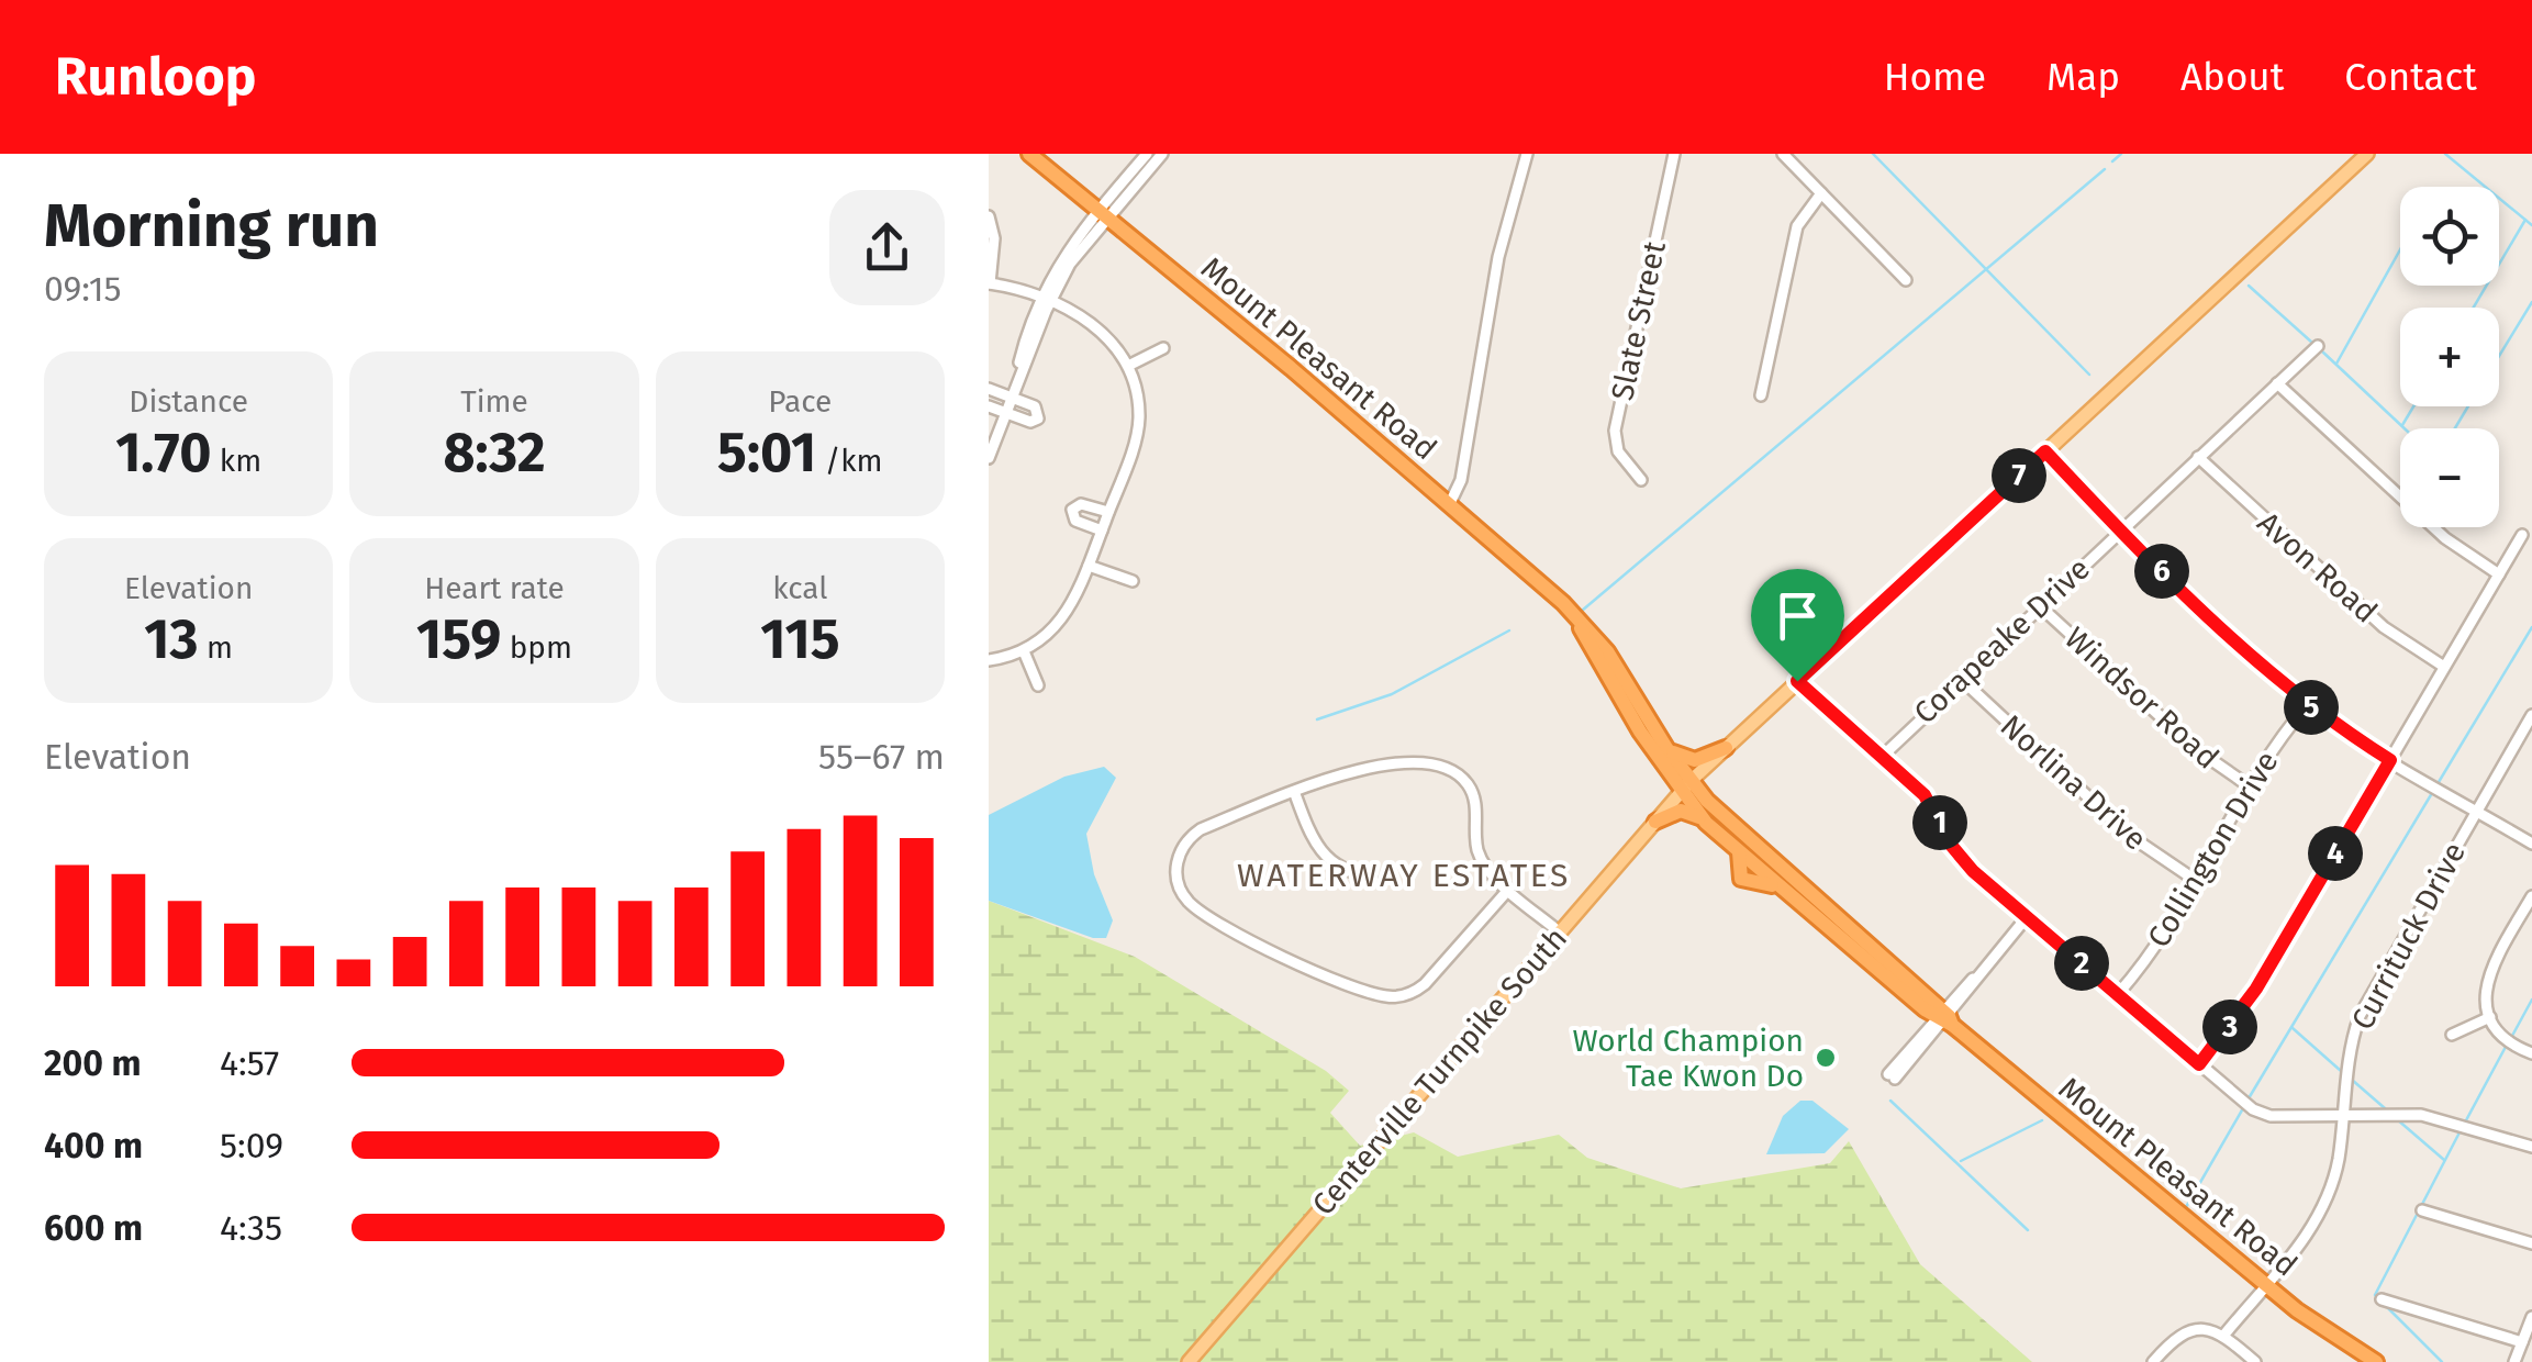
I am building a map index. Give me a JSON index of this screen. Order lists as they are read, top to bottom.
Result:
{
  "streets": {
    "highway": ["Mount Pleasant Road"],
    "main road": ["Centerville Turnpike South"],
    "street": [
      "Slate Street",
      "Avon Road",
      "Corapeake Drive",
      "Windsor Road",
      "Norlina Drive",
      "Collington Drive",
      "Currituck Drive"
    ]
  },
  "crossings": [
    ["Mount Pleasant Road", "Currituck Drive"],
    ["Mount Pleasant Road", "Centerville Turnpike South"],
    ["Avon Road", "Corapeake Drive"],
    ["Corapeake Drive", "Windsor Road"],
    ["Corapeake Drive", "Norlina Drive"],
    ["Windsor Road", "Collington Drive"],
    ["Norlina Drive", "Collington Drive"]
  ],
  "districts": ["WATERWAY ESTATES"],
  "places": ["World Champion Tae Kwon Do"],
  "page": {
    "header": "Runloop",
    "nav": [
      "Home",
      "Map",
      "About",
      "Contact"
    ],
    "heading": ["Morning run", "09:15"],
    "map_buttons": ["+", "−"],
    "stats": [
      ["Distance", "1.70 km"],
      ["Time", "8:32"],
      ["Pace", "5:01 /km"],
      ["Elevation", "13 m"],
      ["Heart rate", "159 bpm"],
      ["kcal", "115"]
    ],
    "pins": [
      "7",
      "6",
      "5",
      "1",
      "4",
      "2",
      "3"
    ],
    "chart": ["Elevation", "55–67 m"],
    "list": [
      {
        "name": "200 m",
        "note": "4:57"
      },
      {
        "name": "400 m",
        "note": "5:09"
      },
      {
        "name": "600 m",
        "note": "4:35"
      }
    ]
  }
}
